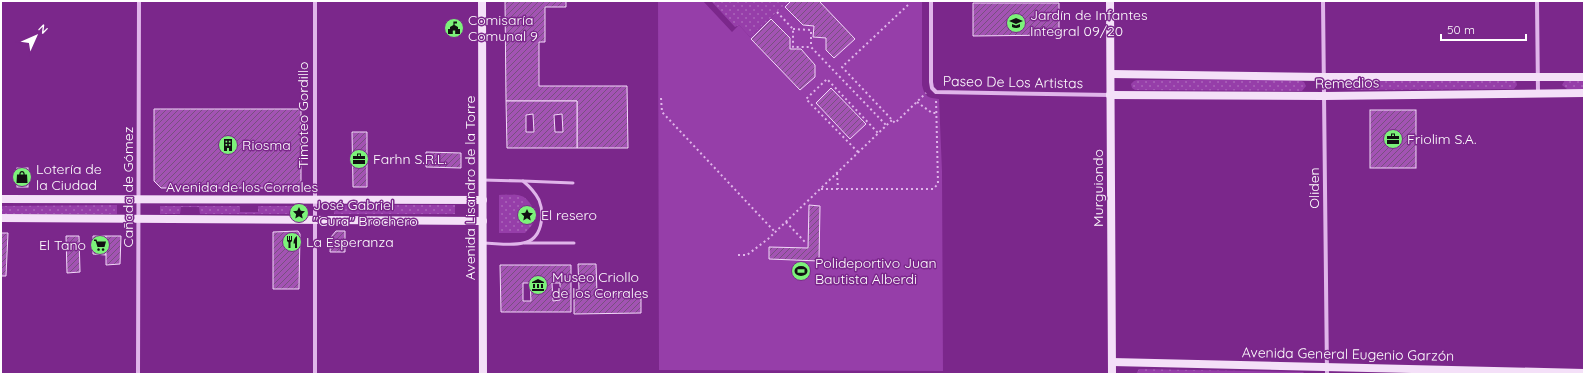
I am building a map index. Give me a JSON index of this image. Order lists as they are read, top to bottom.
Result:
{
  "streets": {
    "street": [
      "Paseo De Los Artistas",
      "Remedios",
      "Timoteo Gordillo",
      "Cañada de Gómez",
      "Avenida de los Corrales",
      "Avenida Lisandro de la Torre",
      "Murguiondo",
      "Oliden",
      "Avenida General Eugenio Garzón"
    ]
  },
  "crossings": [
    ["Paseo De Los Artistas", "Remedios"],
    ["Paseo De Los Artistas", "Murguiondo"],
    ["Remedios", "Murguiondo"],
    ["Remedios", "Oliden"],
    ["Timoteo Gordillo", "Avenida de los Corrales"],
    ["Cañada de Gómez", "Avenida de los Corrales"],
    ["Avenida de los Corrales", "Avenida Lisandro de la Torre"],
    ["Murguiondo", "Avenida General Eugenio Garzón"],
    ["Oliden", "Avenida General Eugenio Garzón"]
  ],
  "places": {
    "school or university": ["Jardín de Infantes Integral 09/20"],
    "public building": ["Comisaría Comunal 9"],
    "office": ["Friolim S.A.", "Farhn S.R.L."],
    "building": ["Riosma"],
    "shop": ["Lotería de la Ciudad"],
    "place": ["José Gabriel \"Cura\" Brochero", "El resero"],
    "restaurant": ["La Esperanza"],
    "supermarket": ["El Tano"],
    "sports": ["Polideportivo Juan Bautista Alberdi"],
    "museum": ["Museo Criollo de los Corrales"]
  },
  "scale_bar": "50 m",
  "north": "top right"
}
